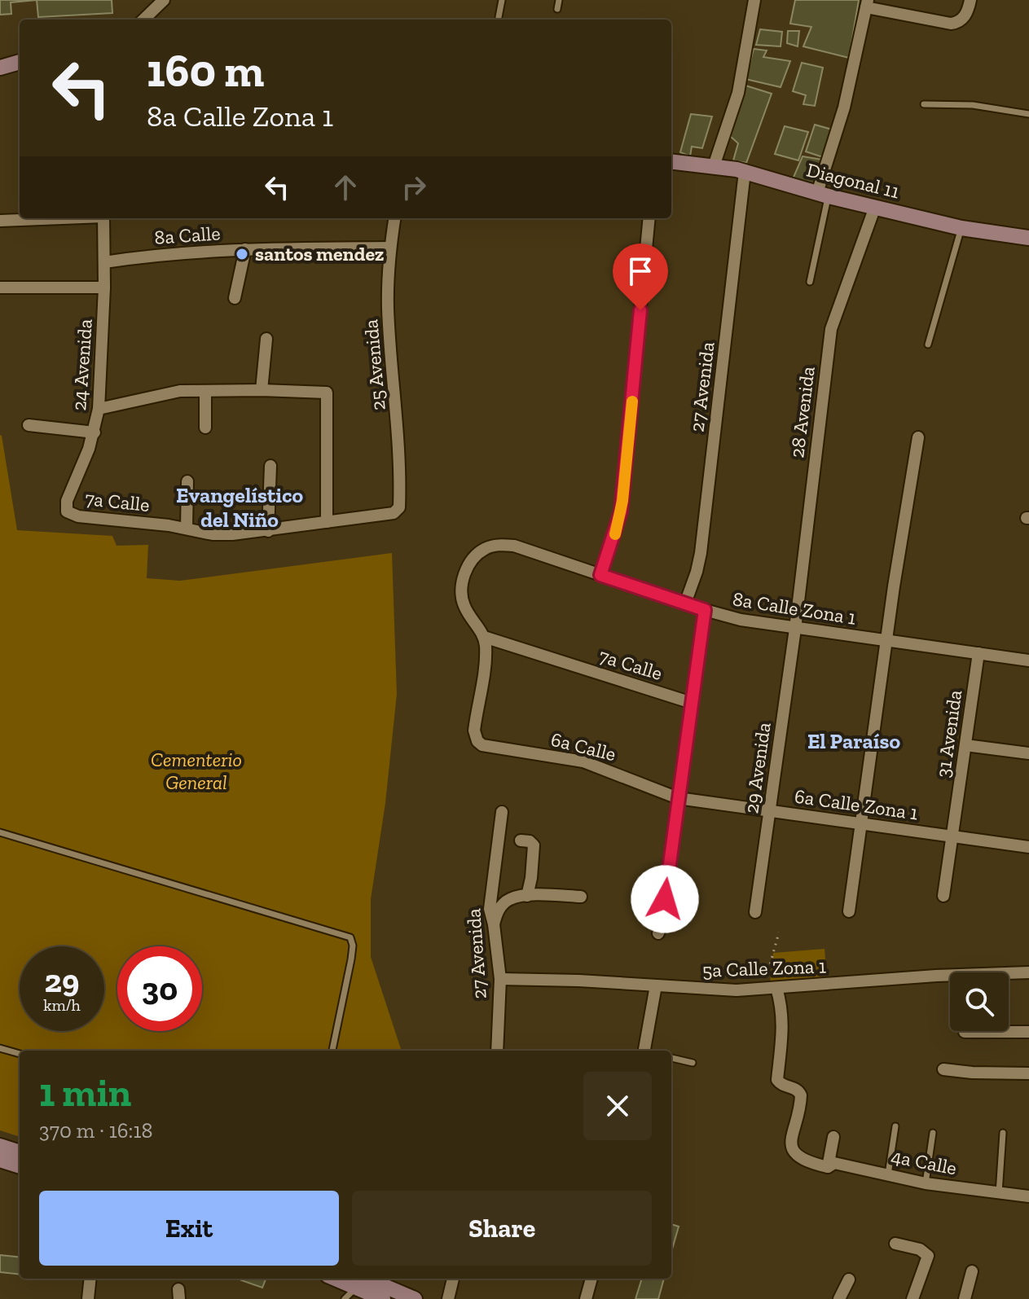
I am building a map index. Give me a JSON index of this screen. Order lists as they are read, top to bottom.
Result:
{
  "streets": {
    "street": [
      "Diagonal 11",
      "8a Calle",
      "24 Avenida",
      "25 Avenida",
      "27 Avenida",
      "28 Avenida",
      "7a Calle",
      "8a Calle Zona 1",
      "31 Avenida",
      "6a Calle",
      "29 Avenida",
      "6a Calle Zona 1",
      "5a Calle Zona 1",
      "4a Calle"
    ]
  },
  "crossings": [
    ["Diagonal 11", "27 Avenida"],
    ["Diagonal 11", "28 Avenida"],
    ["8a Calle", "24 Avenida"],
    ["8a Calle", "25 Avenida"],
    ["24 Avenida", "7a Calle"],
    ["25 Avenida", "7a Calle"],
    ["27 Avenida", "8a Calle Zona 1"],
    ["27 Avenida", "5a Calle Zona 1"],
    ["28 Avenida", "8a Calle Zona 1"],
    ["28 Avenida", "29 Avenida"],
    ["7a Calle", "8a Calle Zona 1"],
    ["7a Calle", "6a Calle"],
    ["8a Calle Zona 1", "31 Avenida"],
    ["8a Calle Zona 1", "6a Calle"],
    ["8a Calle Zona 1", "29 Avenida"],
    ["31 Avenida", "6a Calle Zona 1"],
    ["6a Calle", "6a Calle Zona 1"],
    ["29 Avenida", "6a Calle Zona 1"],
    ["5a Calle Zona 1", "4a Calle"]
  ],
  "districts": ["Evangelístico del Niño", "El Paraíso"],
  "parks": ["Cementerio General"],
  "places": ["santos mendez"],
  "page": {
    "turn": ["160 m", "8a Calle Zona 1"],
    "speed": "29 km/h",
    "limit": "30",
    "heading": ["1 min", "370 m · 16:18"],
    "buttons": ["Exit", "Share"]
  }
}
